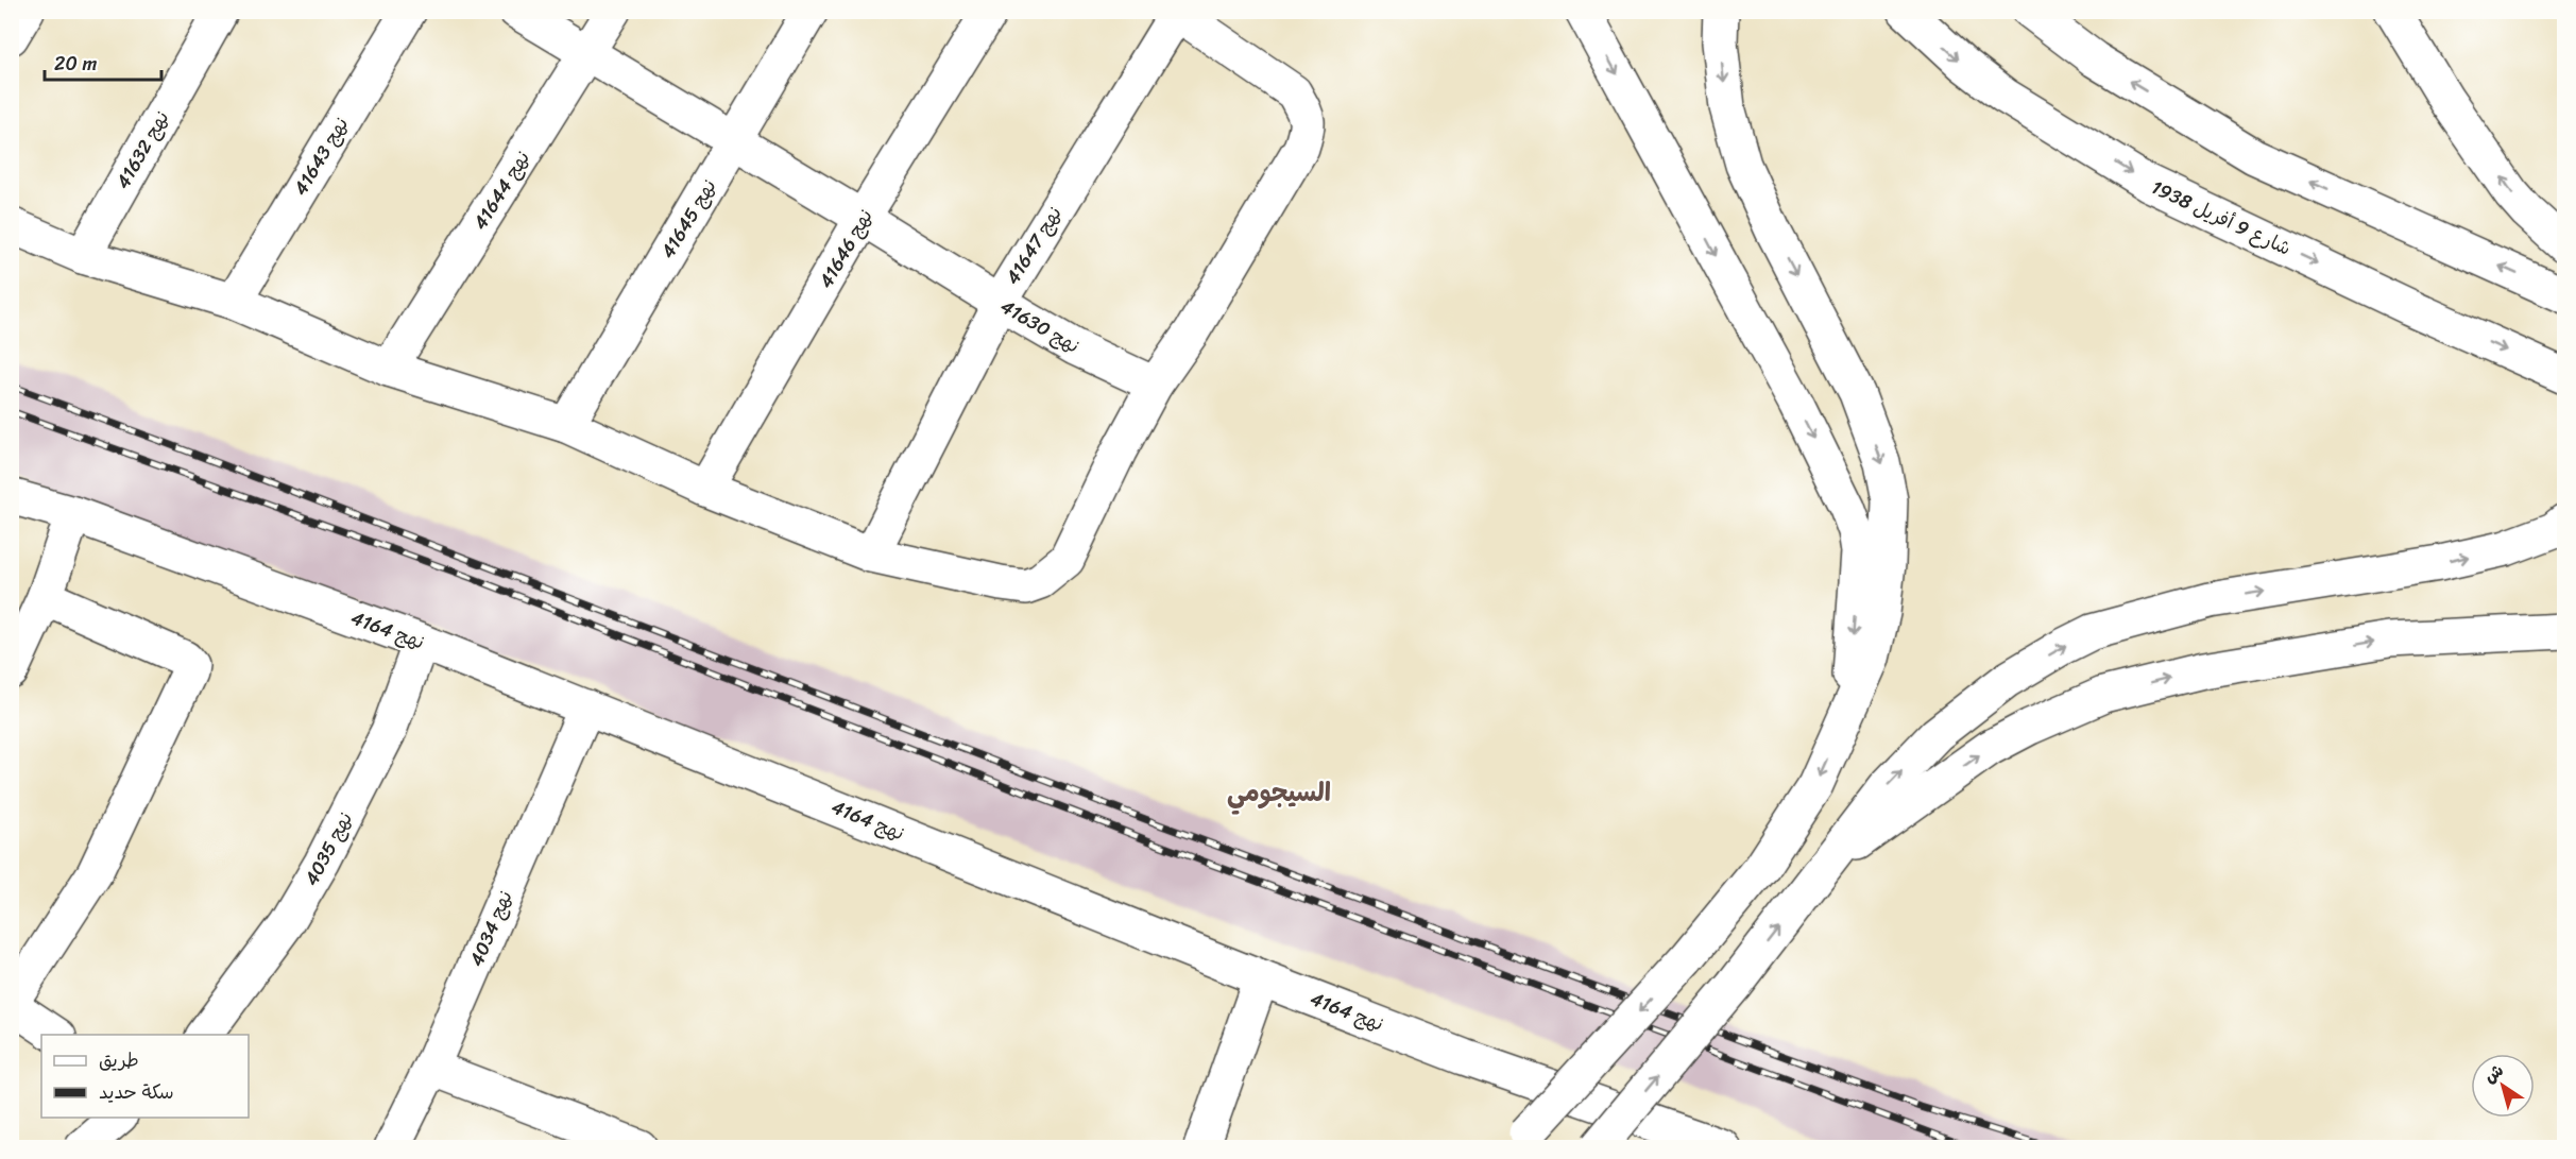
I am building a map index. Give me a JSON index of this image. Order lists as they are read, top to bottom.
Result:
{
  "streets": {
    "street": [
      "نهج 41632",
      "نهج 41643",
      "نهج 41644",
      "شارع 9 أفريل 1938",
      "نهج 41645",
      "نهج 41647",
      "نهج 41646",
      "نهج 41630",
      "نهج 4164",
      "نهج 4035",
      "نهج 4034"
    ]
  },
  "crossings": [
    ["نهج 41644", "نهج 41630"],
    ["نهج 41645", "نهج 41630"],
    ["نهج 41647", "نهج 41630"],
    ["نهج 41646", "نهج 41630"],
    ["نهج 4164", "نهج 4035"],
    ["نهج 4164", "نهج 4034"]
  ],
  "districts": ["السيجومي"],
  "legend": ["طريق", "سكة حديد"],
  "scale_bar": "20 m",
  "north": "top left"
}
